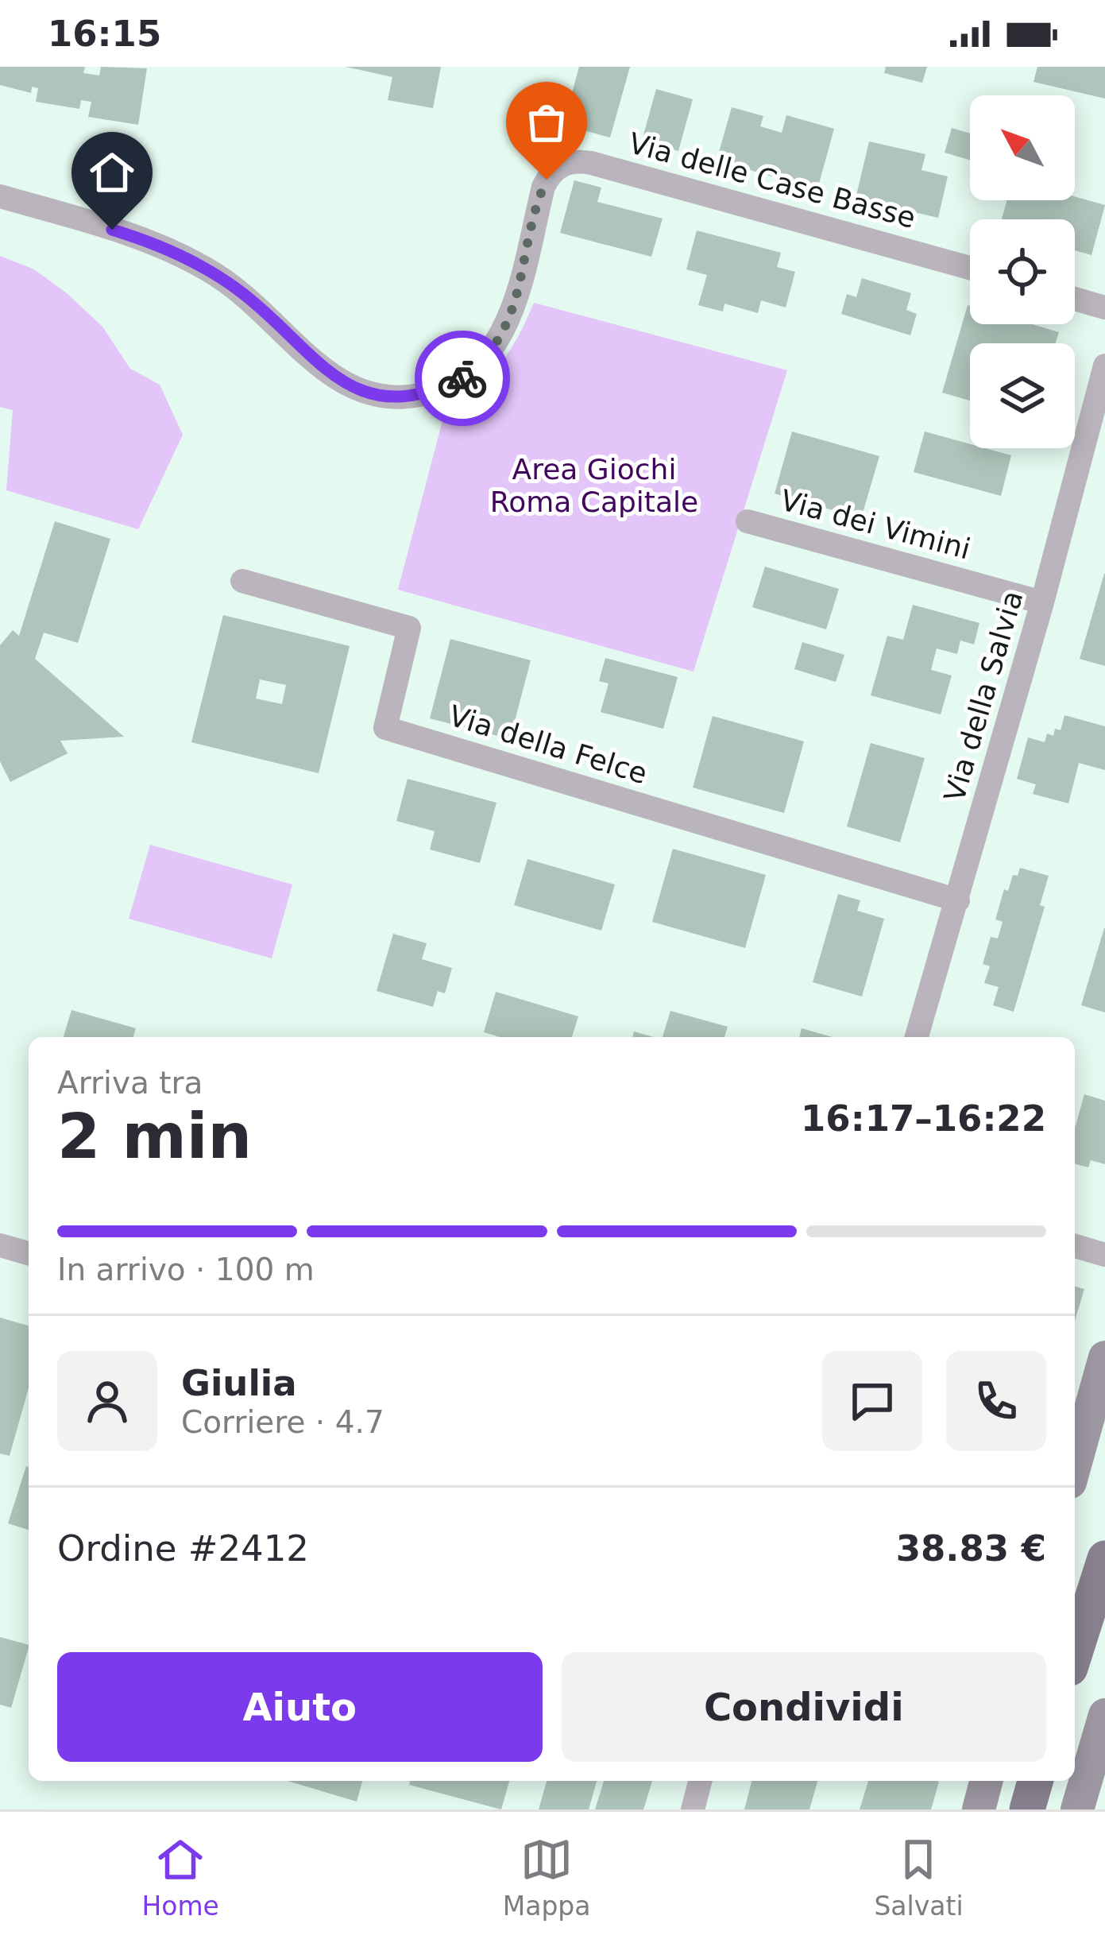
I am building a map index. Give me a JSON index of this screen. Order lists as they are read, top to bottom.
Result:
{
  "streets": {
    "street": [
      "Via delle Case Basse",
      "Via dei Vimini",
      "Via della Salvia",
      "Via della Felce"
    ]
  },
  "crossings": [
    ["Via dei Vimini", "Via della Salvia"],
    ["Via della Salvia", "Via della Felce"]
  ],
  "parks": ["Area Giochi Roma Capitale"],
  "north": "top left",
  "page": {
    "status": "16:15",
    "heading": ["2 min", "Arriva tra", "16:17–16:22"],
    "panel": [
      "Giulia",
      "Corriere · 4.7",
      "Ordine #2412",
      "38.83 €"
    ],
    "bar": "In arrivo · 100 m",
    "buttons": ["Aiuto", "Condividi"],
    "tabs": ["Home", "Mappa", "Salvati"]
  }
}
